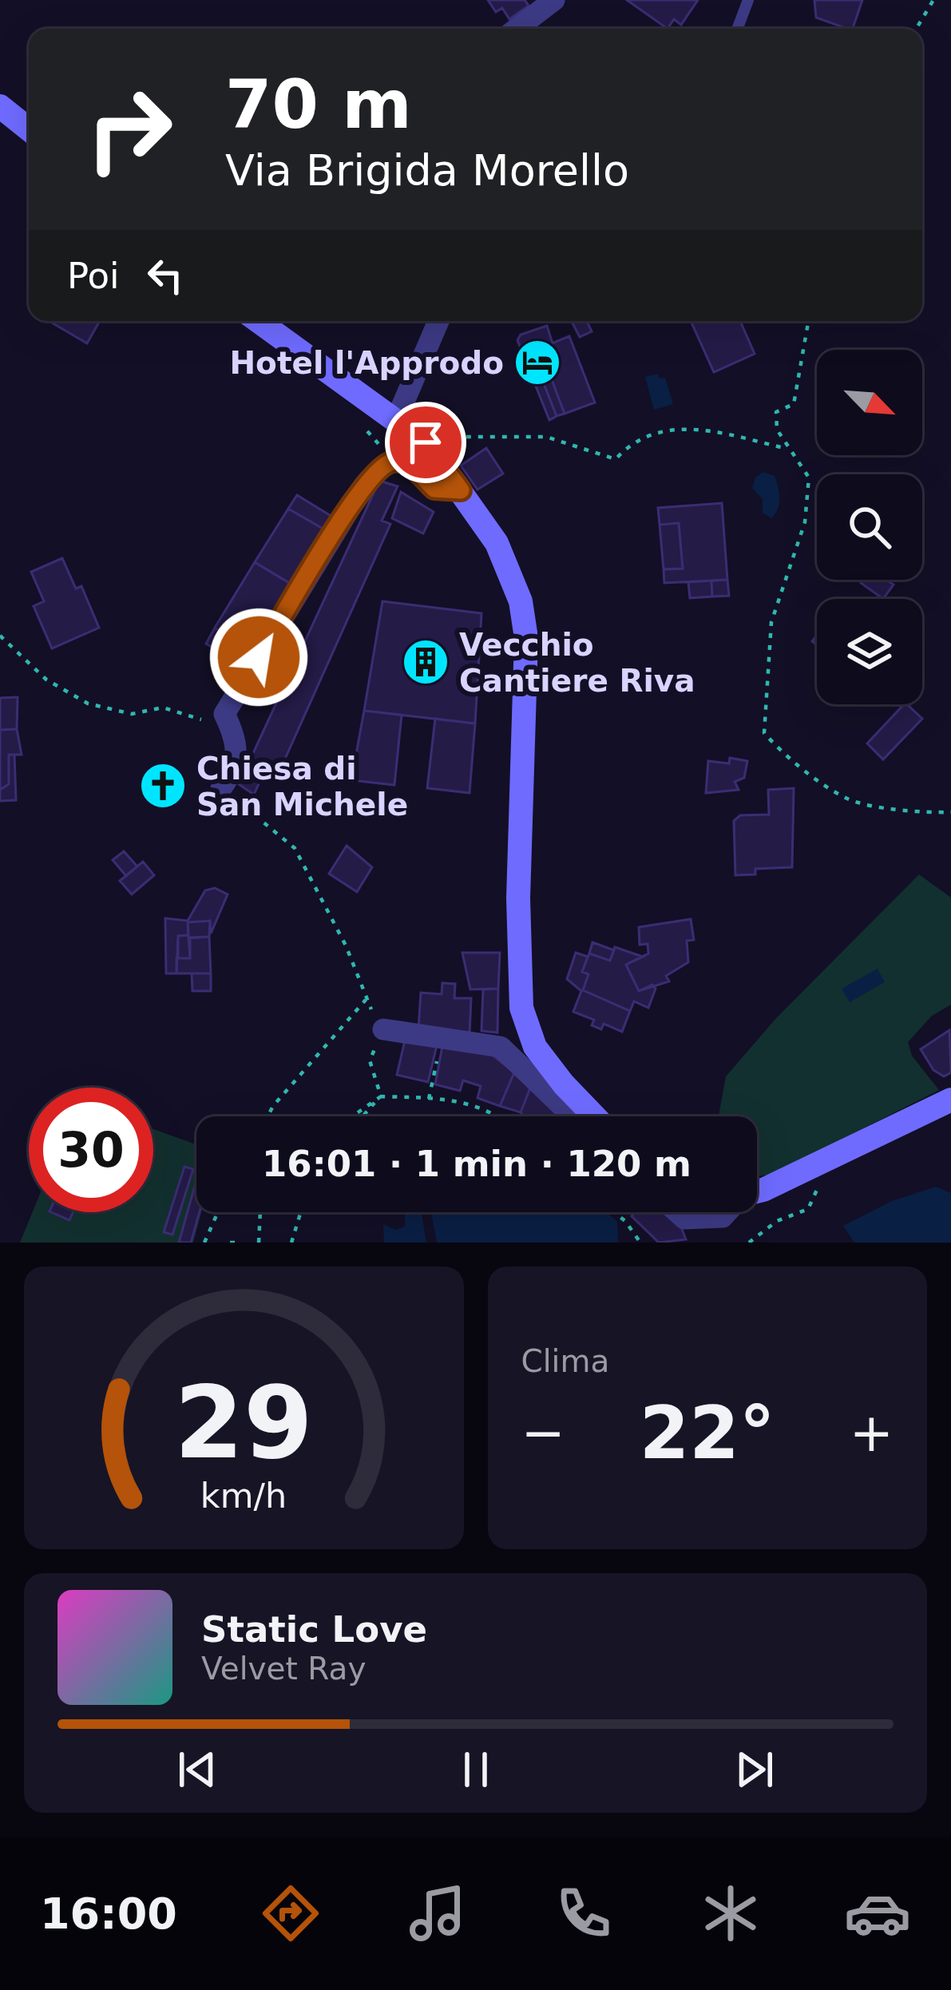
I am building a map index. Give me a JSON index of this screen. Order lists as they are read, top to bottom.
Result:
{
  "places": {
    "hotel": ["Hotel l'Approdo"],
    "building": ["Vecchio Cantiere Riva"],
    "church": ["Chiesa di San Michele"]
  },
  "north": "bottom right",
  "page": {
    "turn": ["70 m", "Via Brigida Morello"],
    "then": "Poi",
    "limit": "30",
    "trip": "16:01 · 1 min · 120 m",
    "tile": "Clima",
    "heat": ["−", "22°", "+"],
    "song": ["Static Love", "Velvet Ray"],
    "tabs": "16:00",
    "gauge": ["29", "km/h"]
  }
}
